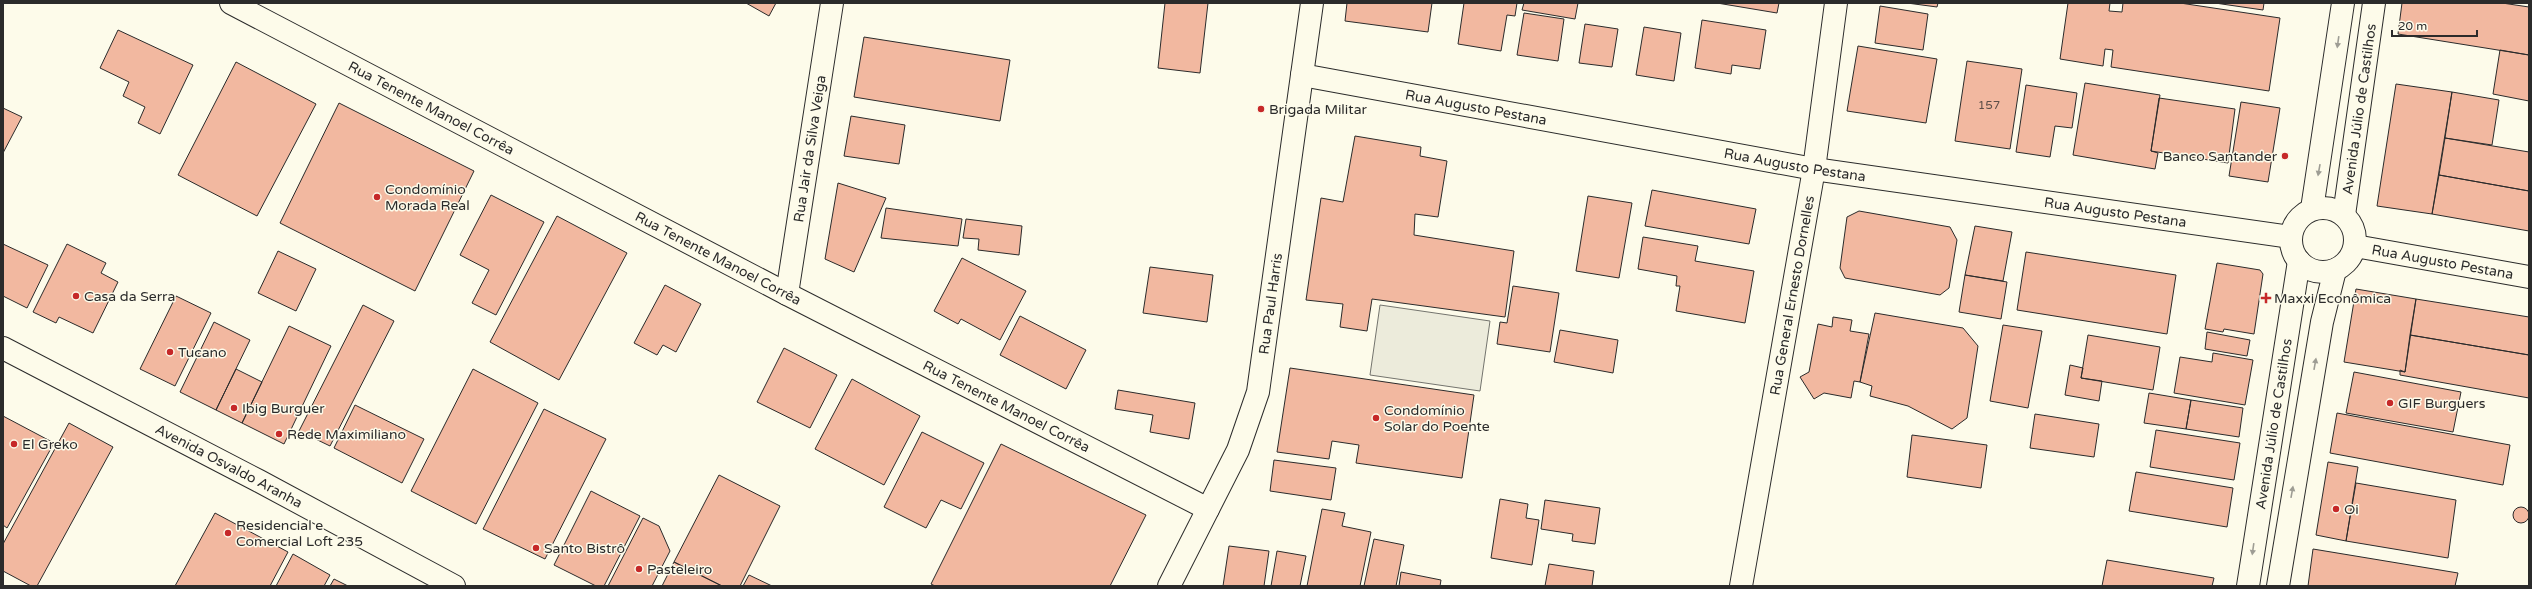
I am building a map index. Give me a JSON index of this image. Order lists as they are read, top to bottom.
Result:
{
  "streets": {
    "street": [
      "Rua Augusto Pestana",
      "Rua Tenente Manoel Corrêa",
      "Avenida Júlio de Castilhos",
      "Rua Jair da Silva Veiga",
      "Rua General Ernesto Dornelles",
      "Rua Paul Harris",
      "Avenida Osvaldo Aranha"
    ]
  },
  "crossings": [
    ["Rua Augusto Pestana", "Avenida Júlio de Castilhos"],
    ["Rua Augusto Pestana", "Rua General Ernesto Dornelles"],
    ["Rua Augusto Pestana", "Rua Paul Harris"],
    ["Rua Tenente Manoel Corrêa", "Rua Jair da Silva Veiga"],
    ["Rua Tenente Manoel Corrêa", "Rua Paul Harris"]
  ],
  "places": {
    "other": [
      "Brigada Militar",
      "Banco Santander",
      "Condomínio Morada Real",
      "Casa da Serra",
      "Tucano",
      "GIF Burguers",
      "Ibig Burguer",
      "Condomínio Solar do Poente",
      "Rede Maximiliano",
      "El Greko",
      "Oi",
      "Residencial e Comercial Loft 235",
      "Santo Bistrô",
      "Pasteleiro"
    ],
    "health": ["Maxxi Econômica"]
  },
  "house_numbers": ["157"],
  "scale_bar": "20 m"
}
